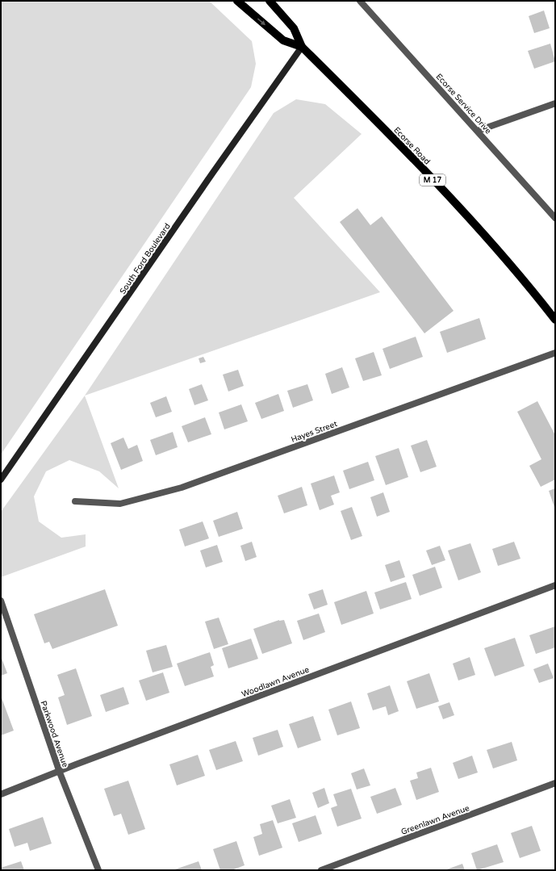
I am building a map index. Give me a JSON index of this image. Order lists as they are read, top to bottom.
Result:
{
  "streets": {
    "main road": ["Ecorse Road", "M 17", "South Ford Boulevard"],
    "street": [
      "Ecorse Service Drive",
      "Hayes Street",
      "Woodlawn Avenue",
      "Parkwood Avenue",
      "Greenlawn Avenue"
    ]
  },
  "crossings": [
    ["Ecorse Road", "South Ford Boulevard"],
    ["Woodlawn Avenue", "Parkwood Avenue"]
  ]
}
